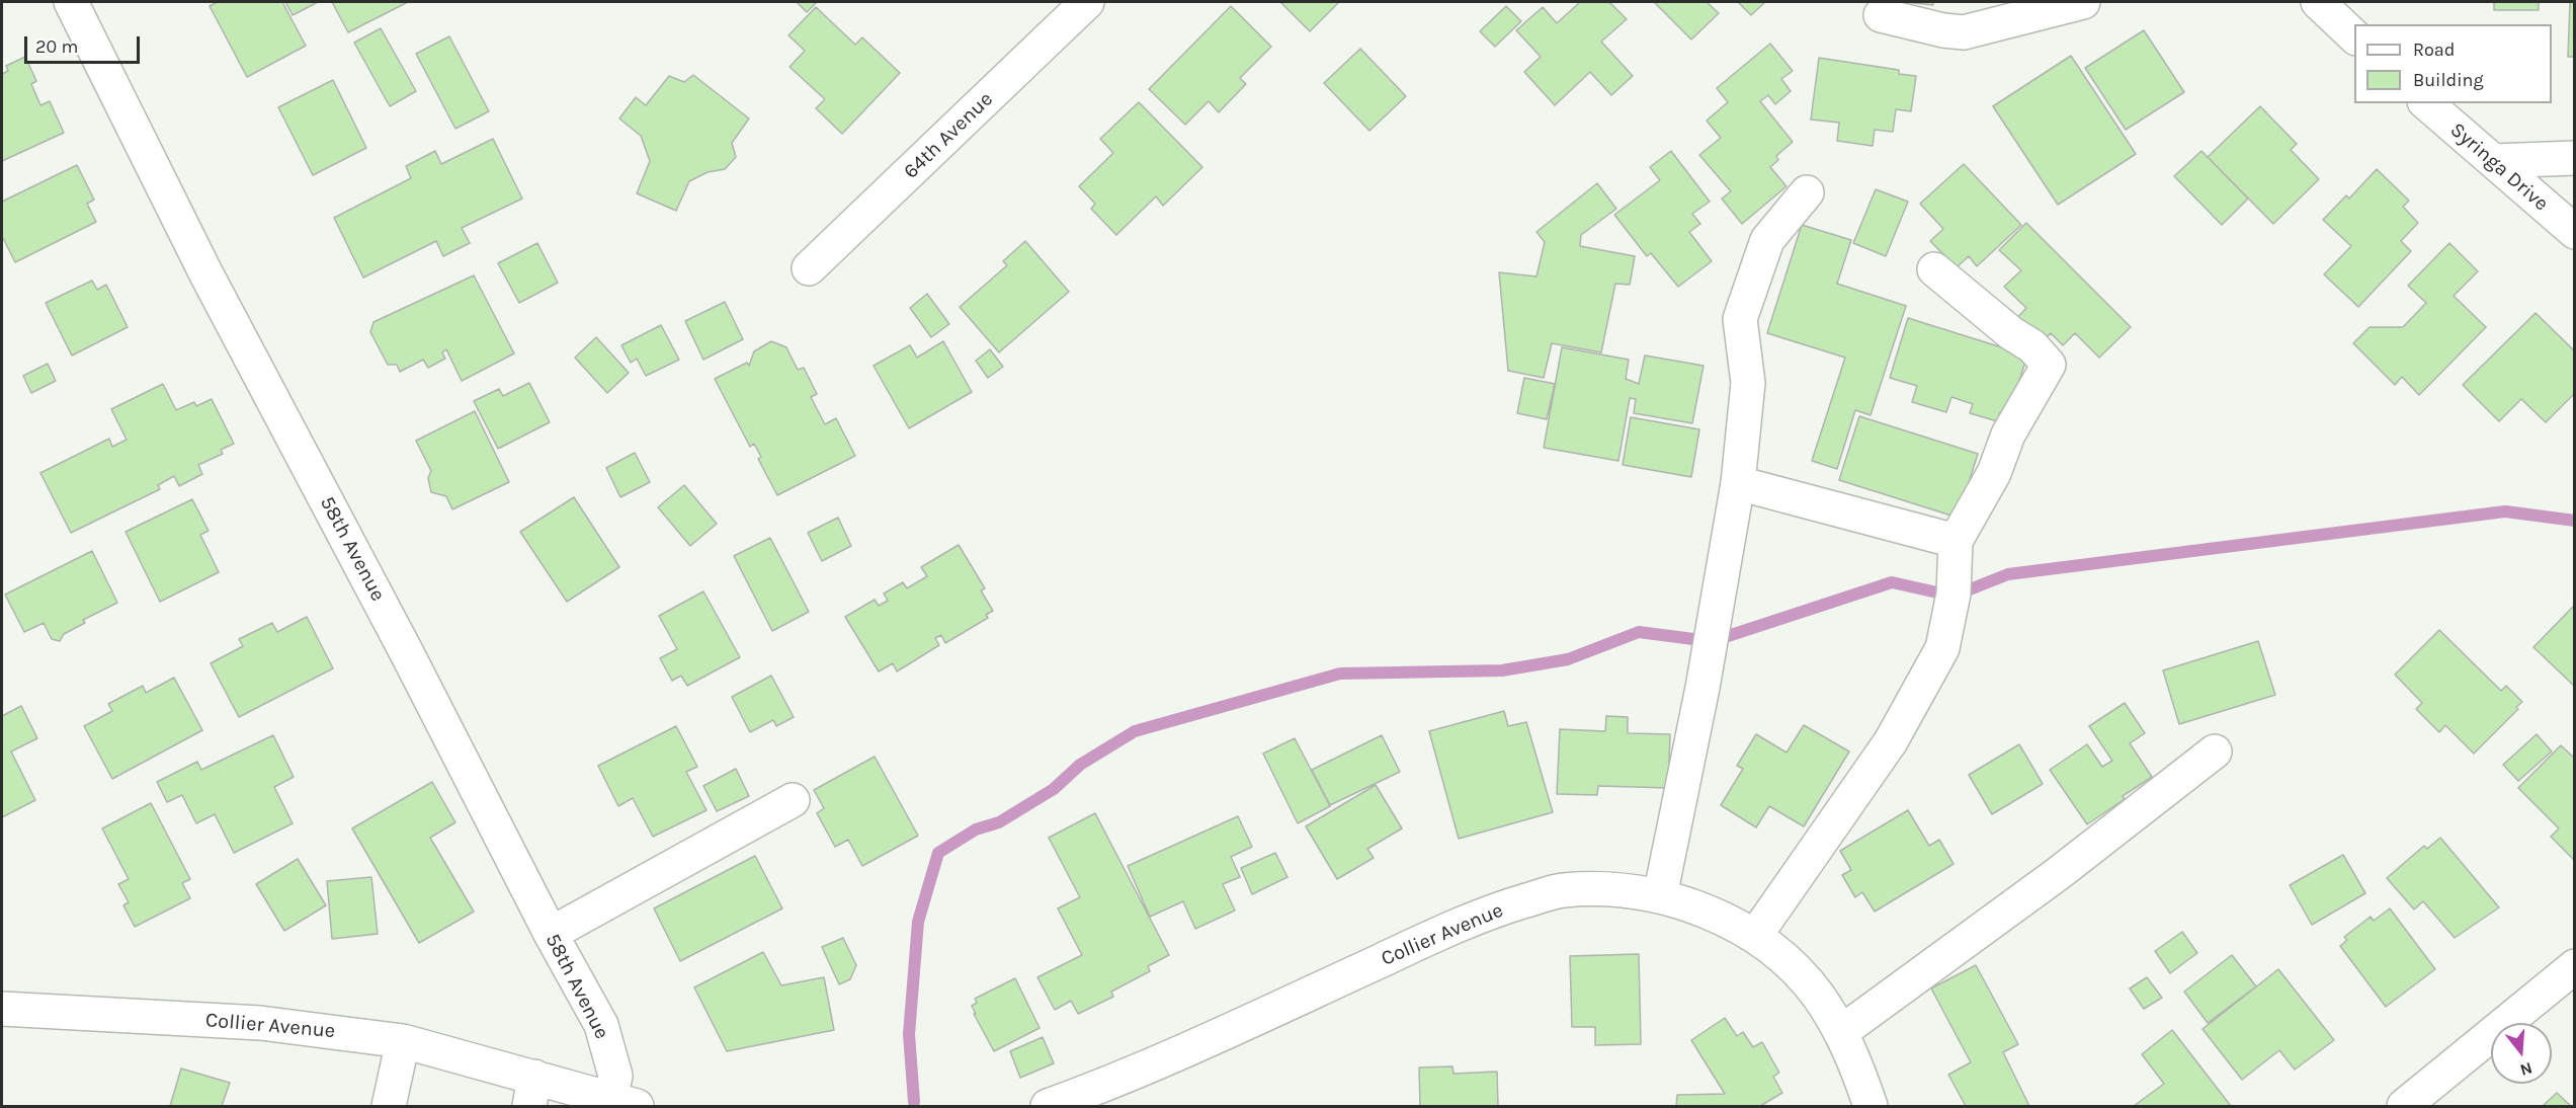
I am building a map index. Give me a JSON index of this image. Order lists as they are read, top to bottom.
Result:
{
  "streets": {
    "street": [
      "64th Avenue",
      "Syringa Drive",
      "58th Avenue",
      "Collier Avenue"
    ]
  },
  "crossings": [
    ["58th Avenue", "Collier Avenue"]
  ],
  "legend": ["Road", "Building"],
  "scale_bar": "20 m",
  "north": "bottom"
}
